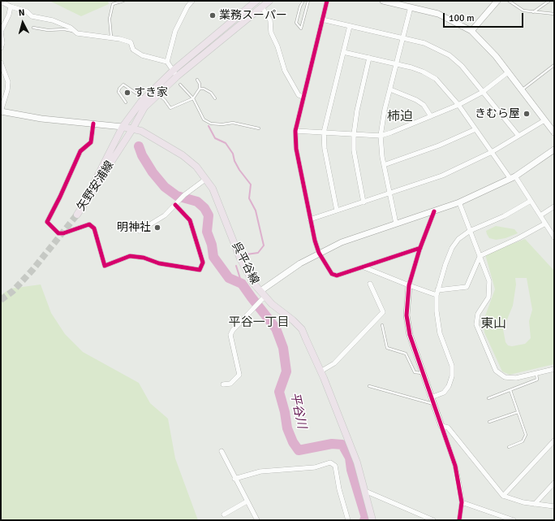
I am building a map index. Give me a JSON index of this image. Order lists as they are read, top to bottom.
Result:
{
  "streets": {
    "main road": ["矢野安浦線", "呉平谷線"]
  },
  "crossings": [
    ["矢野安浦線", "呉平谷線"]
  ],
  "districts": ["柿迫", "平谷一丁目", "東山"],
  "water": ["平谷川"],
  "places": [
    "業務スーパー",
    "すき家",
    "きむら屋",
    "明神社"
  ],
  "scale_bar": "100 m",
  "north": "top"
}
